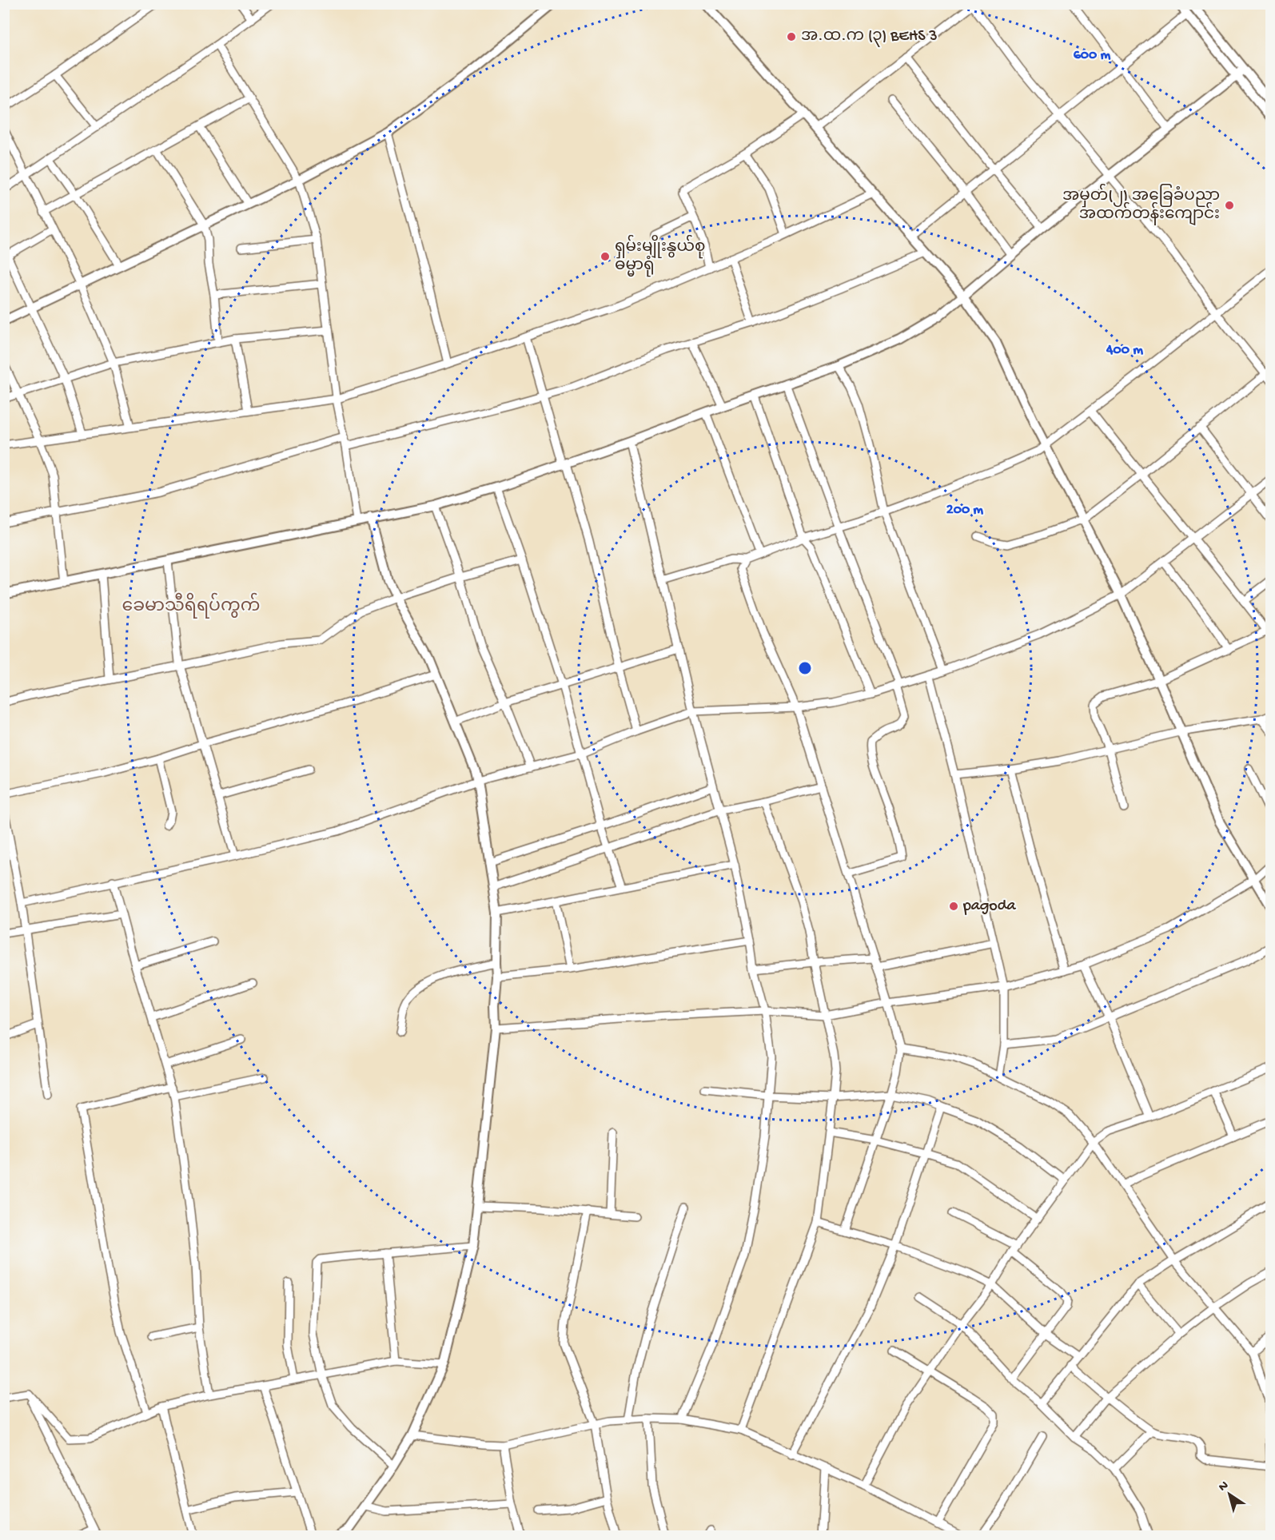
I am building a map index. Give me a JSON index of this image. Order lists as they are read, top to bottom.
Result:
{
  "districts": ["ခေမာသီရိရပ်ကွက်"],
  "places": [
    "အ.ထ.က (၃) BEHS 3",
    "အမှတ်(၂) အခြေခံပညာ အထက်တန်းကျောင်း",
    "ရှမ်းမျိုးနွယ်စု ဓမ္မာရုံ",
    "pagoda"
  ],
  "north": "top left",
  "rings": ["600 m", "400 m", "200 m"]
}
